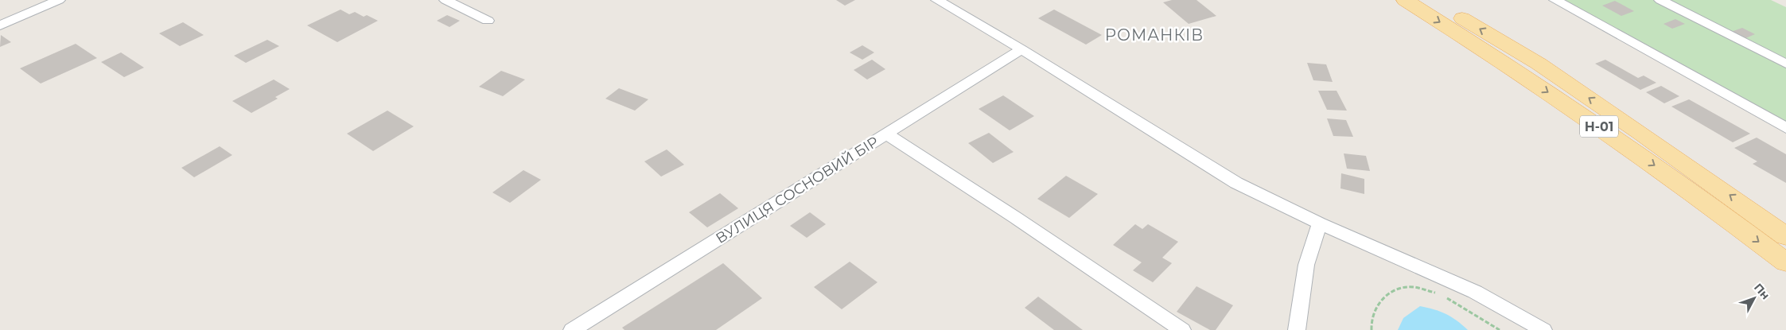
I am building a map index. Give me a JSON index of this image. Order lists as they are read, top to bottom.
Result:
{
  "streets": {
    "main road": ["Н-01"],
    "street": ["ВУЛИЦЯ СОСНОВИЙ БІР"]
  },
  "districts": ["РОМАНКІВ"],
  "north": "top right"
}
